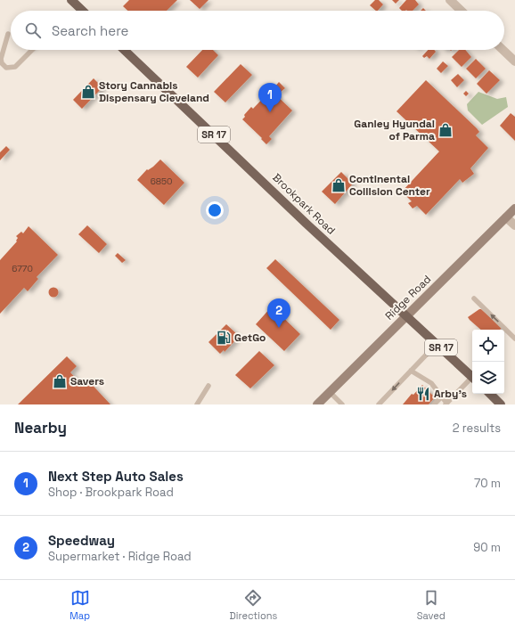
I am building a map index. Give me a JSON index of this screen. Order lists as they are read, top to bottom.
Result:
{
  "streets": {
    "main road": ["SR 17", "Brookpark Road", "Ridge Road"]
  },
  "crossings": [
    ["Brookpark Road", "Ridge Road"]
  ],
  "places": {
    "shop": [
      "Story Cannabis Dispensary Cleveland",
      "Ganley Hyundai of Parma",
      "Continental Collision Center",
      "Savers"
    ],
    "fuel station": ["GetGo"],
    "restaurant": ["Arby's"]
  },
  "house_numbers": ["6850", "6770"],
  "page": {
    "search": "Search here",
    "pins": ["1", "2"],
    "heading": ["Nearby", "2 results"],
    "list": [
      {
        "mark": "1",
        "name": "Next Step Auto Sales",
        "note": "Shop · Brookpark Road",
        "value": "70 m"
      },
      {
        "mark": "2",
        "name": "Speedway",
        "note": "Supermarket · Ridge Road",
        "value": "90 m"
      }
    ],
    "nav": ["Map", "Directions", "Saved"]
  }
}
